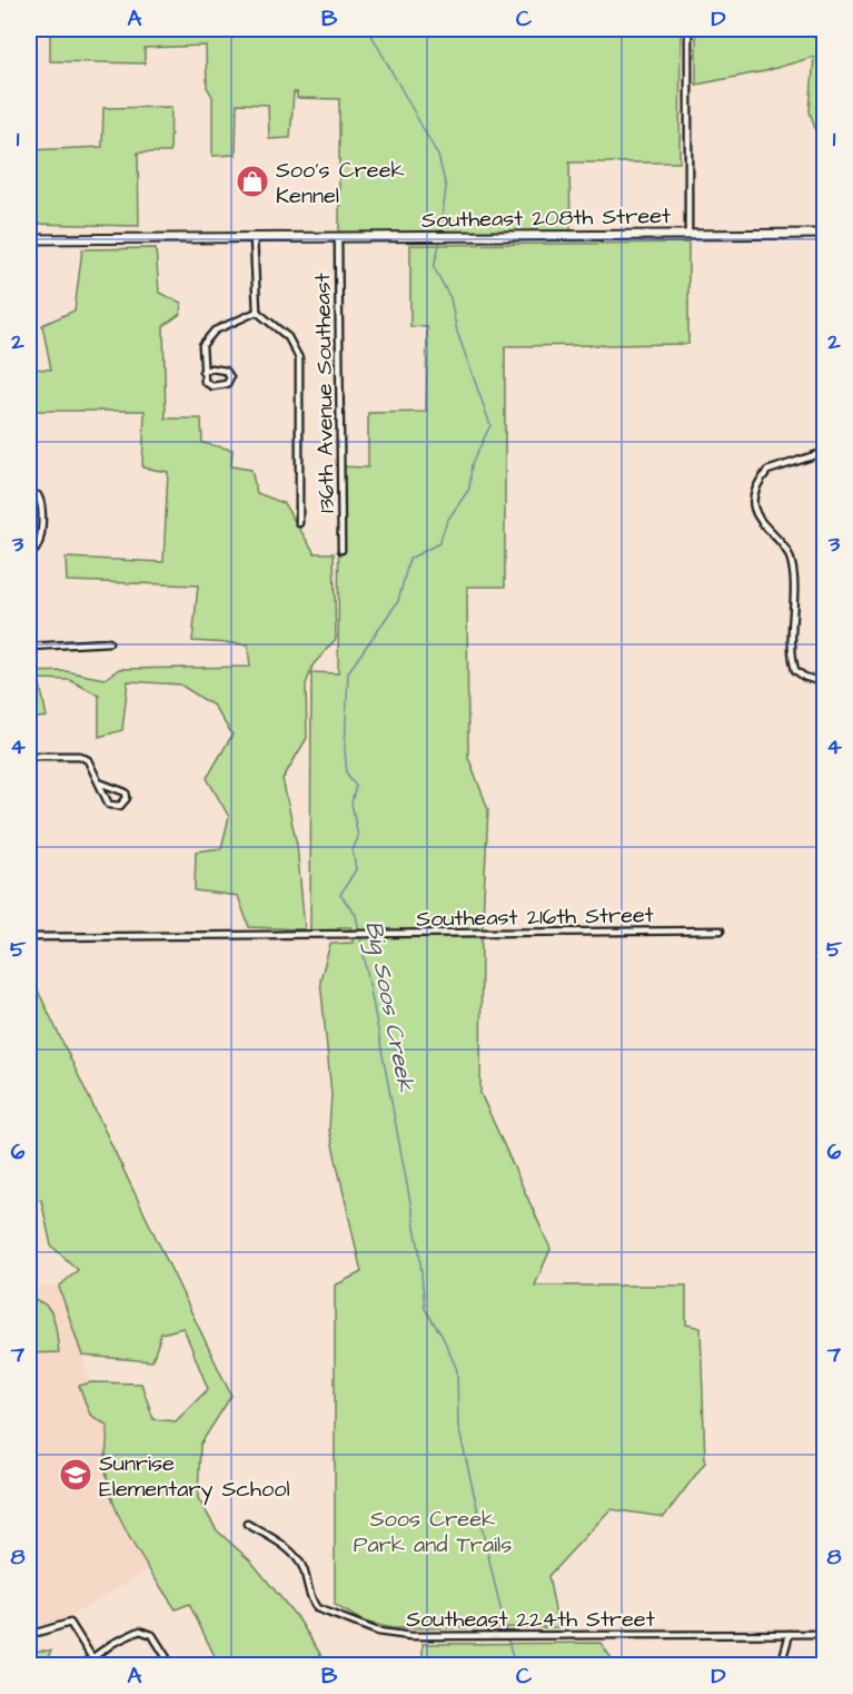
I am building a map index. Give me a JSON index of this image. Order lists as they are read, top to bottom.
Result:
{
  "streets": {
    "street": [
      "Southeast 208th Street",
      "136th Avenue Southeast",
      "Southeast 216th Street",
      "Southeast 224th Street"
    ]
  },
  "crossings": [
    ["Southeast 208th Street", "136th Avenue Southeast"]
  ],
  "water": ["Big Soos Creek"],
  "parks": ["Soos Creek Park and Trails"],
  "places": {
    "shop": ["Soo's Creek Kennel"],
    "school or university": ["Sunrise Elementary School"]
  },
  "grid": {
    "columns": [
      "A",
      "B",
      "C",
      "D"
    ],
    "rows": [
      "1",
      "2",
      "3",
      "4",
      "5",
      "6",
      "7",
      "8"
    ]
  }
}
